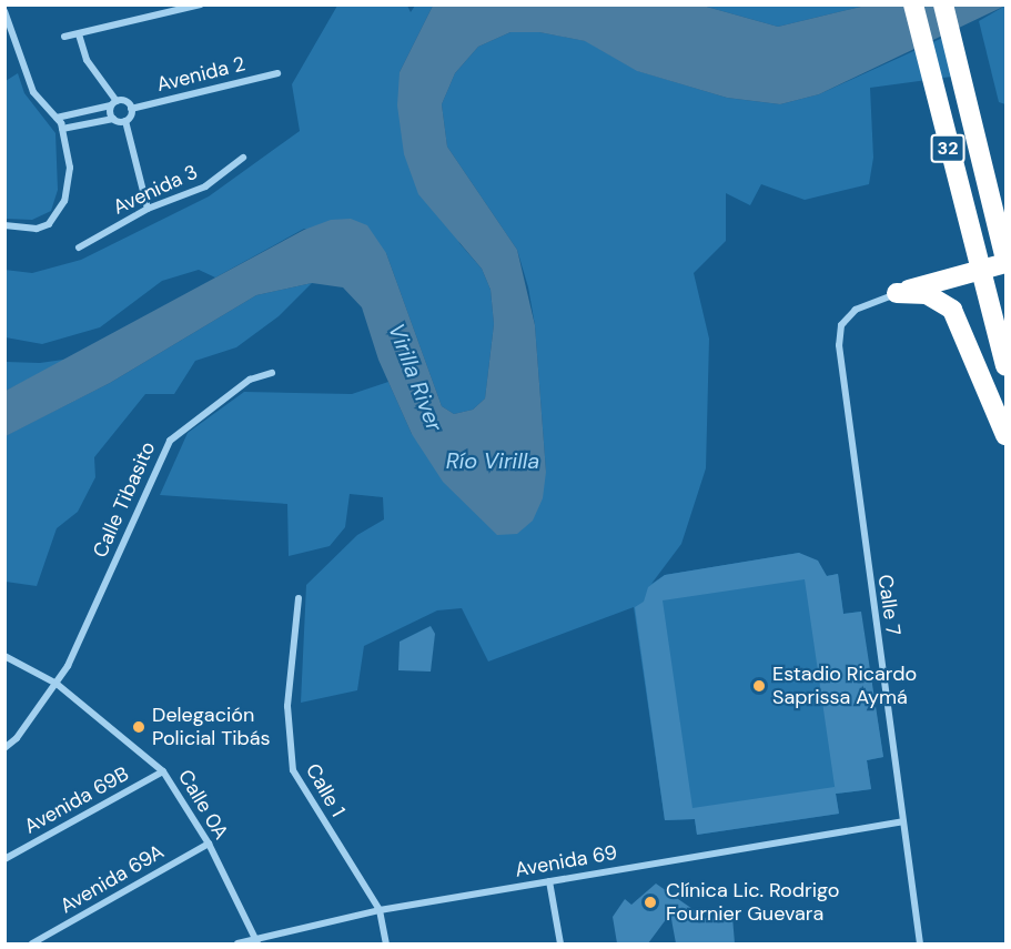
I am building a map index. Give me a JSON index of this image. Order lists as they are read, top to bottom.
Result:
{
  "streets": {
    "highway": ["32"],
    "street": [
      "Avenida 2",
      "Avenida 3",
      "Calle Tibasito",
      "Calle 7",
      "Calle 1",
      "Avenida 69B",
      "Calle 0A",
      "Avenida 69",
      "Avenida 69A"
    ]
  },
  "crossings": [
    ["Calle Tibasito", "Calle 0A"],
    ["Calle 7", "Avenida 69"],
    ["Calle 1", "Avenida 69"],
    ["Avenida 69B", "Calle 0A"],
    ["Calle 0A", "Avenida 69"],
    ["Calle 0A", "Avenida 69A"]
  ],
  "water": ["Virilla River", "Río Virilla"],
  "places": ["Estadio Ricardo Saprissa Aymá", "Delegación Policial Tibás", "Clínica Lic. Rodrigo Fournier Guevara"]
}
